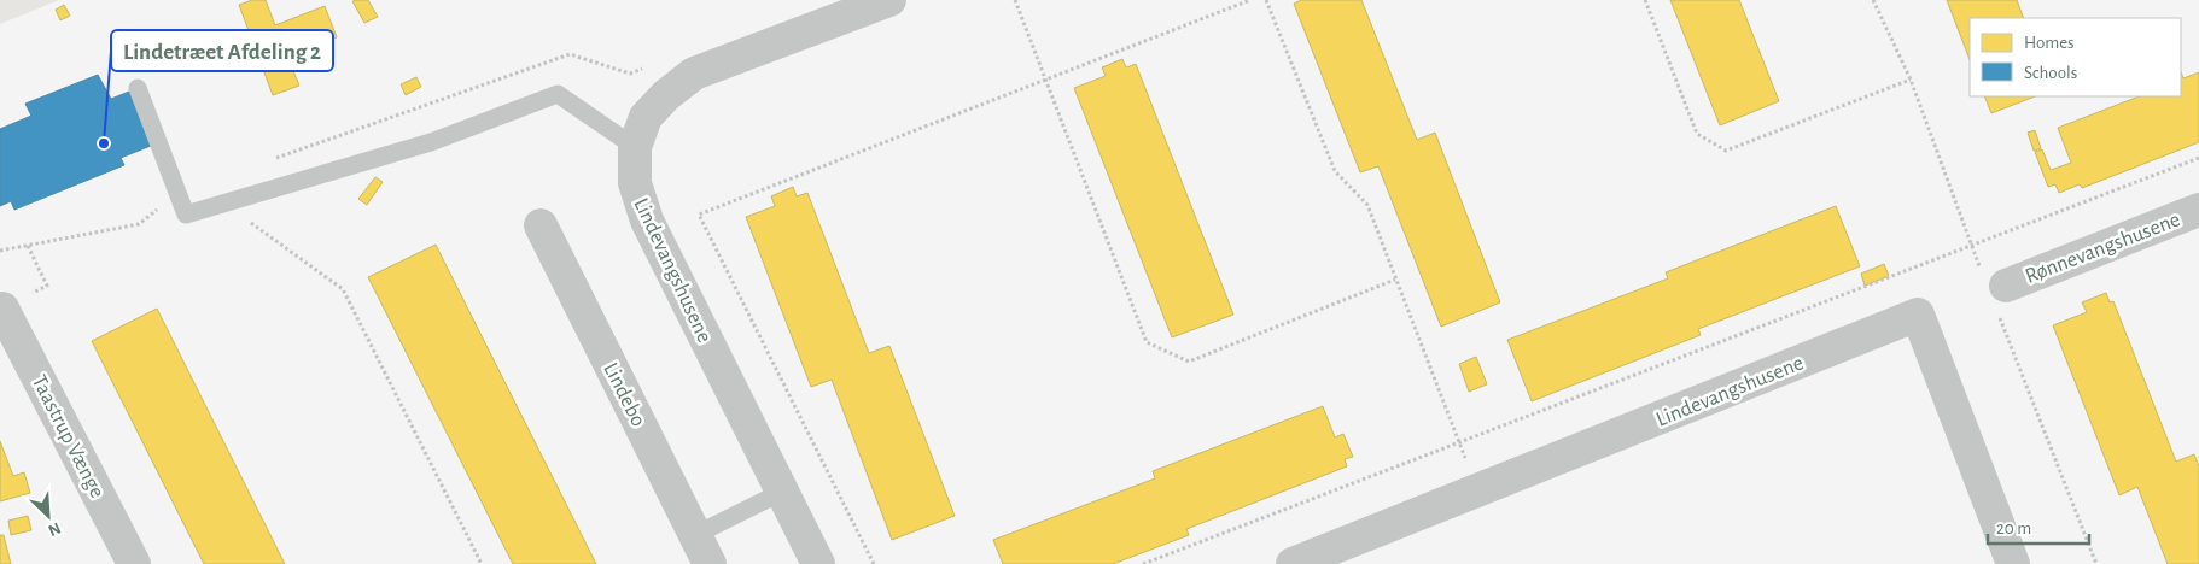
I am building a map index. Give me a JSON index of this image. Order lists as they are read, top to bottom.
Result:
{
  "streets": {
    "street": [
      "Rønnevangshusene",
      "Lindevangshusene",
      "Lindebo",
      "Taastrup Vænge"
    ]
  },
  "places": ["Lindetræet Afdeling 2"],
  "legend": ["Homes", "Schools"],
  "scale_bar": "20 m",
  "north": "bottom right"
}
